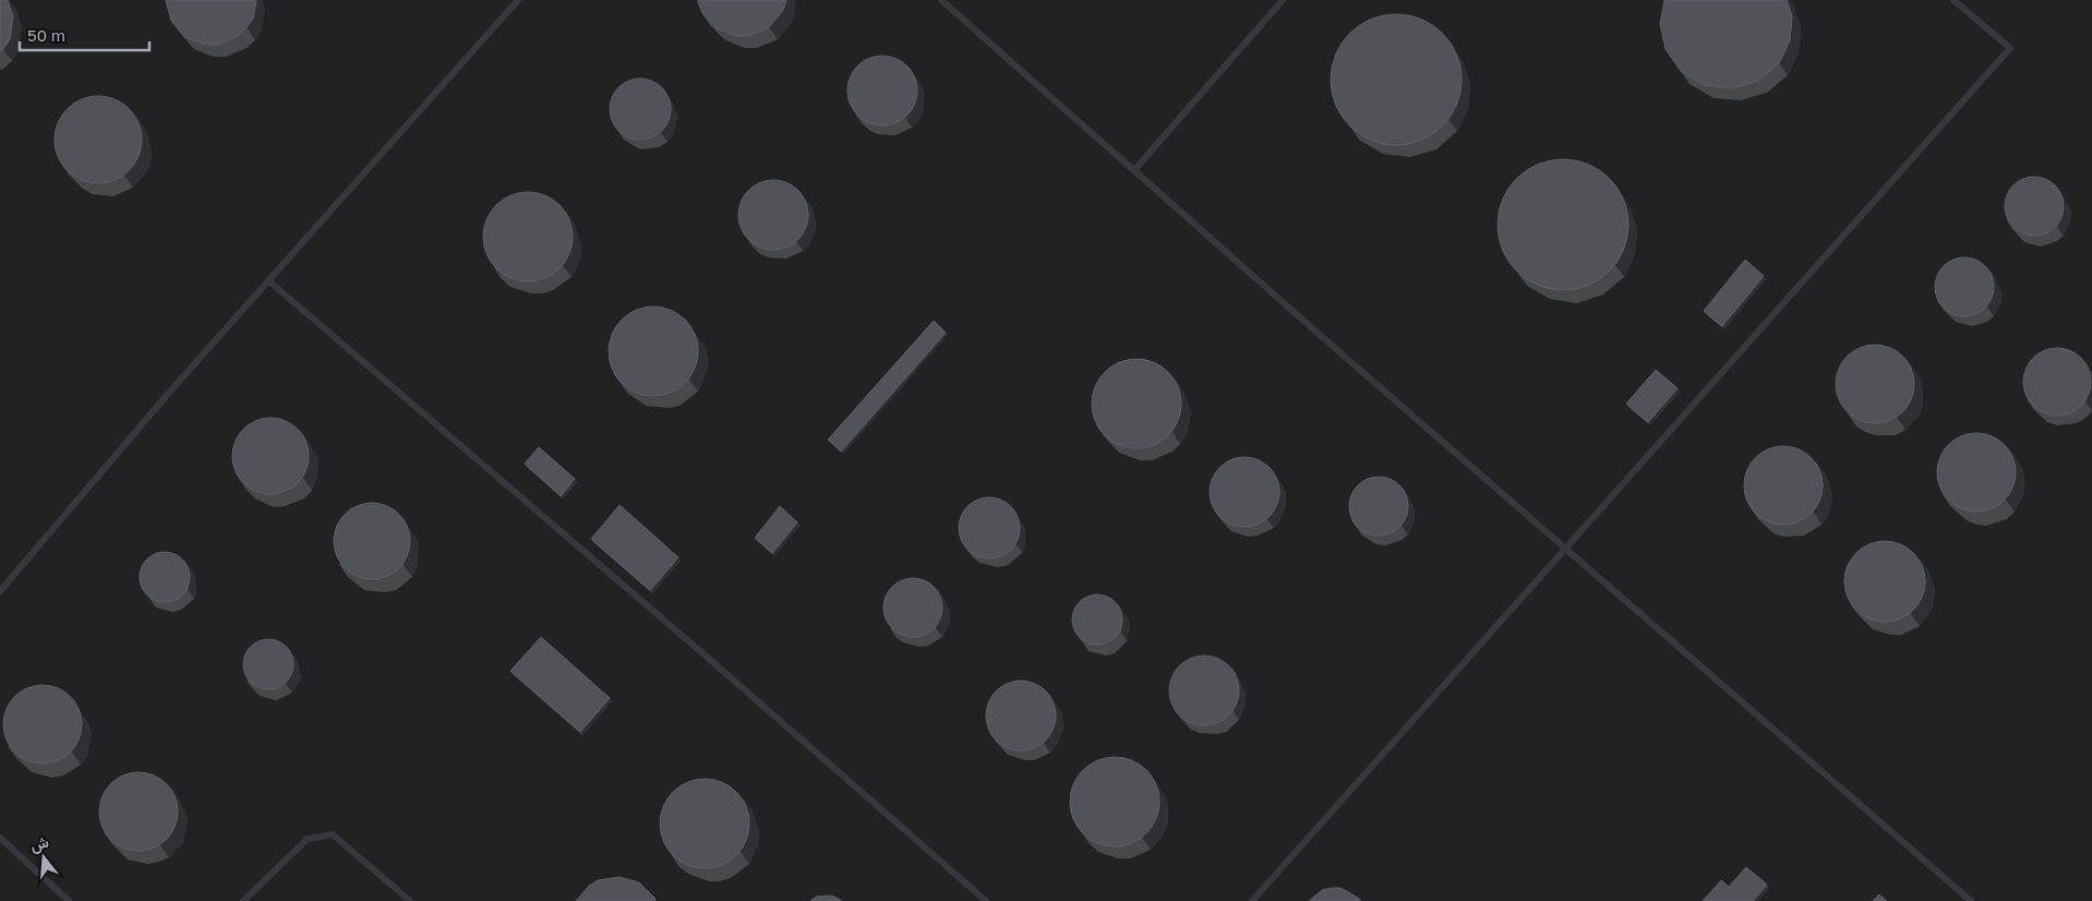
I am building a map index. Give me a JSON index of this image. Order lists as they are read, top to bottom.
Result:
{
  "scale_bar": "50 m",
  "north": "top"
}
